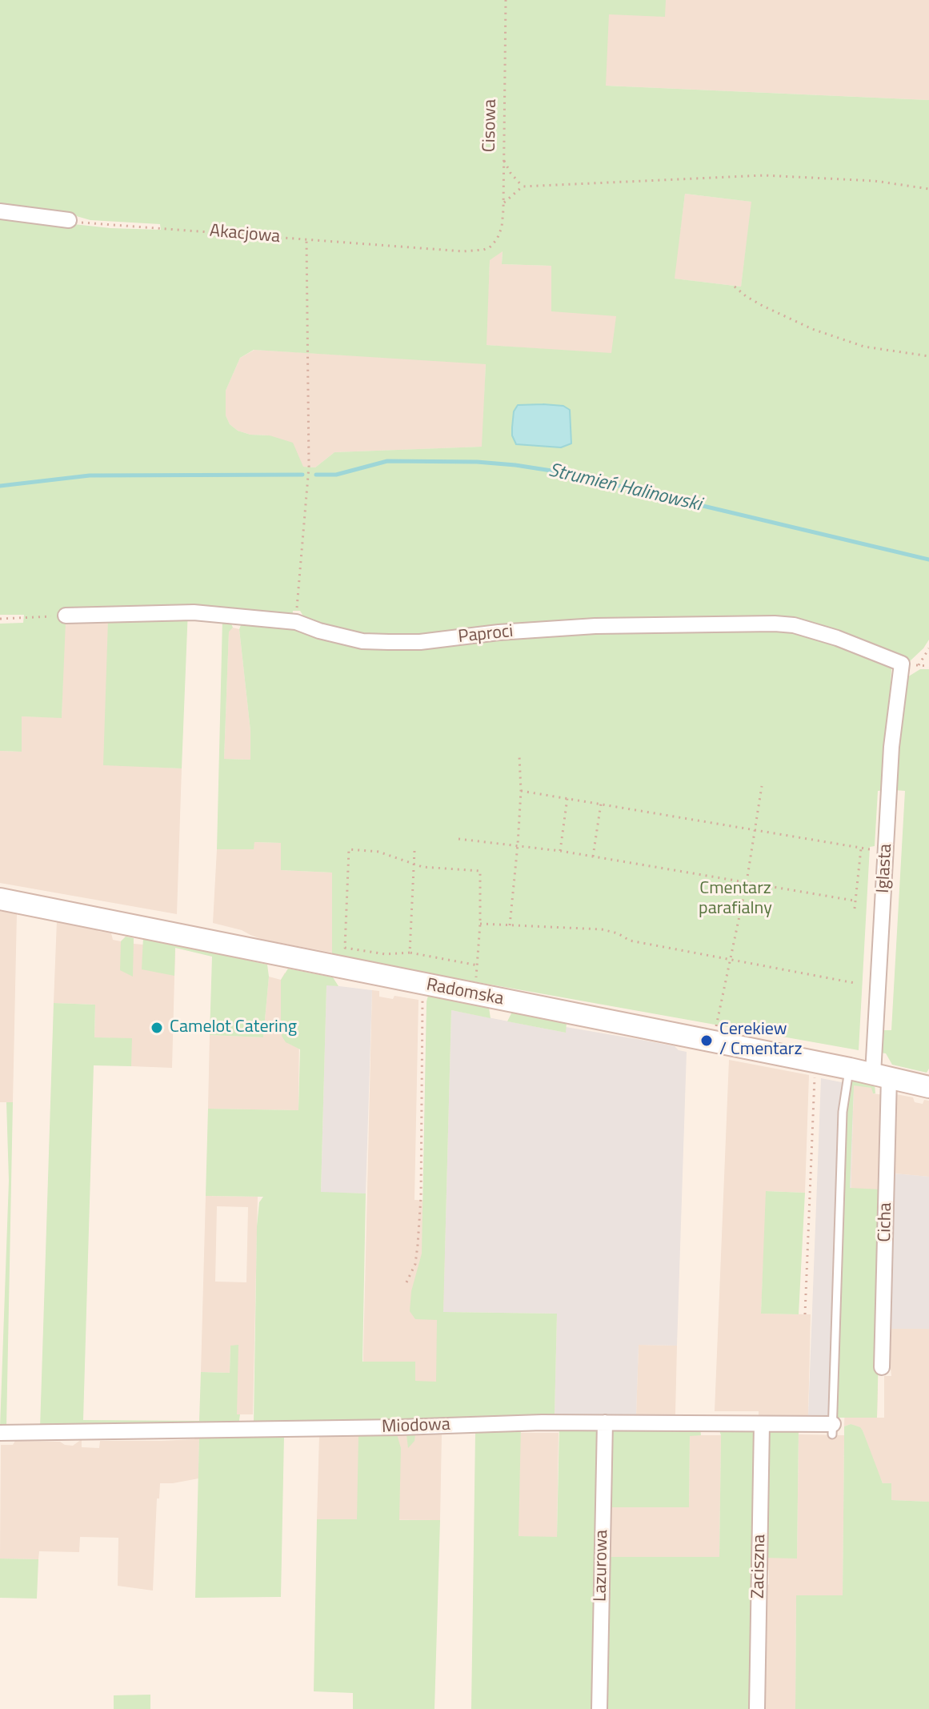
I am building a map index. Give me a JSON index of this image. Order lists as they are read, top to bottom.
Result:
{
  "streets": {
    "street": [
      "Paproci",
      "Iglasta",
      "Radomska",
      "Cicha",
      "Miodowa",
      "Lazurowa",
      "Zaciszna"
    ],
    "path": ["Cisowa", "Akacjowa"]
  },
  "crossings": [
    ["Cisowa", "Akacjowa"],
    ["Paproci", "Iglasta"],
    ["Iglasta", "Radomska"],
    ["Iglasta", "Cicha"],
    ["Radomska", "Cicha"],
    ["Miodowa", "Lazurowa"],
    ["Miodowa", "Zaciszna"]
  ],
  "water": ["Strumień Halinowski"],
  "parks": ["Cmentarz parafialny"],
  "places": ["Camelot Catering", "Cerekiew / Cmentarz"]
}
